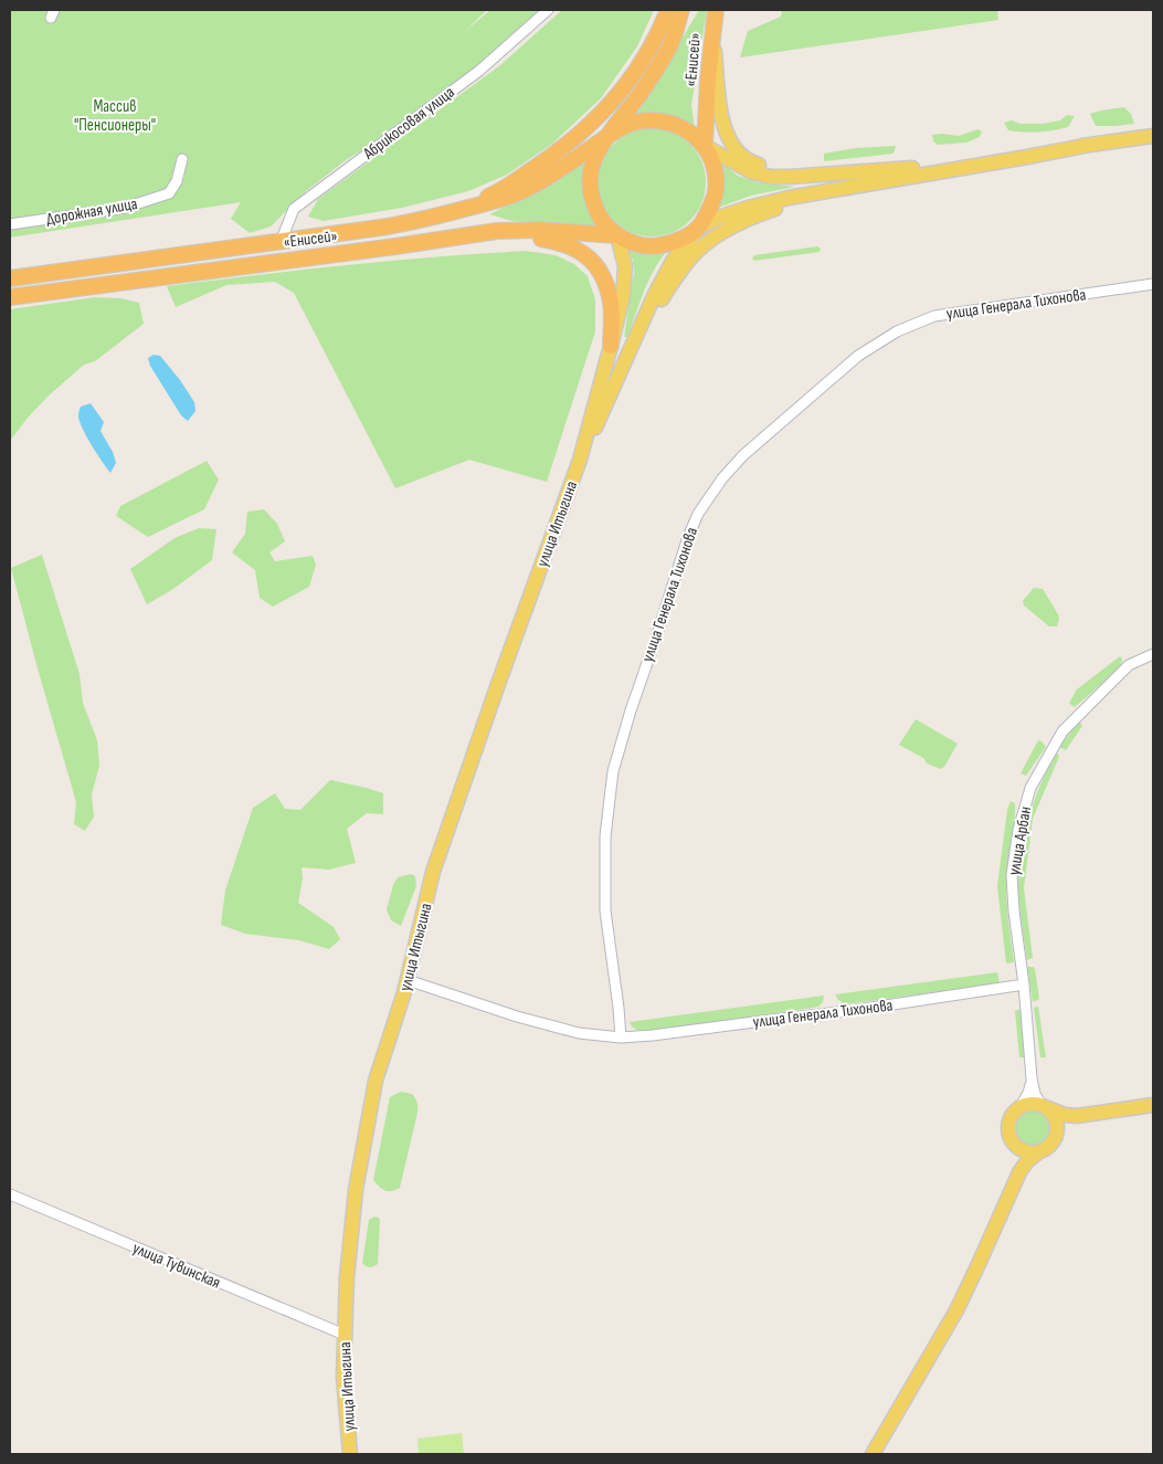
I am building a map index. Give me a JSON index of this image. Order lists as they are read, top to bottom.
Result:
{
  "streets": {
    "highway": ["«Енисей»"],
    "main road": ["улица Итыгина"],
    "street": [
      "Абрикосовая улица",
      "Дорожная улица",
      "улица Генерала Тихонова",
      "улица Арбан",
      "улица Тувинская"
    ]
  },
  "crossings": [
    ["«Енисей»", "Абрикосовая улица"],
    ["«Енисей»", "улица Итыгина"],
    ["улица Генерала Тихонова", "улица Итыгина"],
    ["улица Генерала Тихонова", "улица Арбан"],
    ["улица Итыгина", "улица Тувинская"]
  ],
  "parks": ["Массив \"Пенсионеры\""]
}
